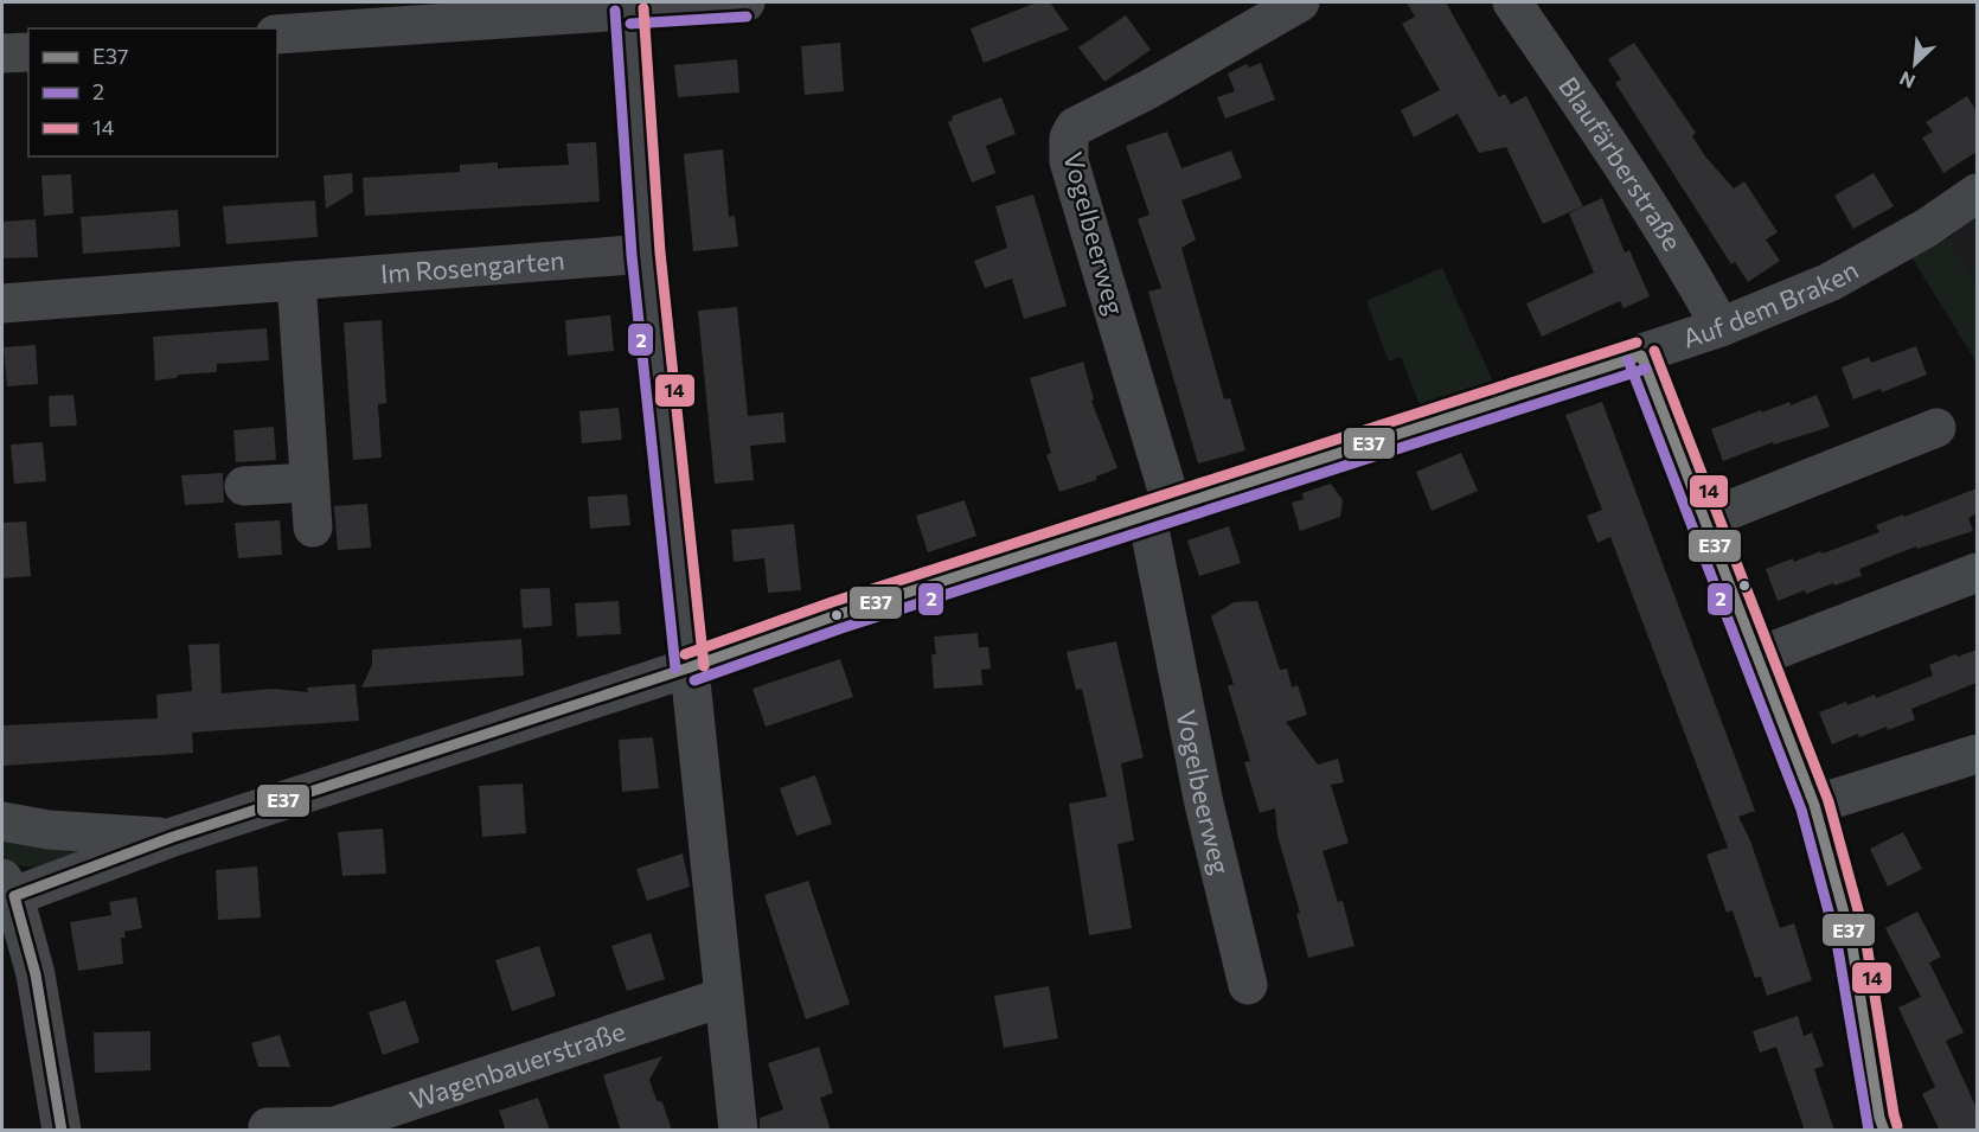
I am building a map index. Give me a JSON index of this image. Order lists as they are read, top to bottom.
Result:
{
  "streets": {
    "street": [
      "Blaufärberstraße",
      "Vogelbeerweg",
      "Im Rosengarten",
      "Auf dem Braken",
      "Wagenbauerstraße"
    ]
  },
  "crossings": [
    ["Blaufärberstraße", "Auf dem Braken"],
    ["Vogelbeerweg", "Auf dem Braken"]
  ],
  "lines": ["transit line 14", "transit line 2", "transit line E37"],
  "legend": ["E37", "2", "14"],
  "north": "bottom left"
}
